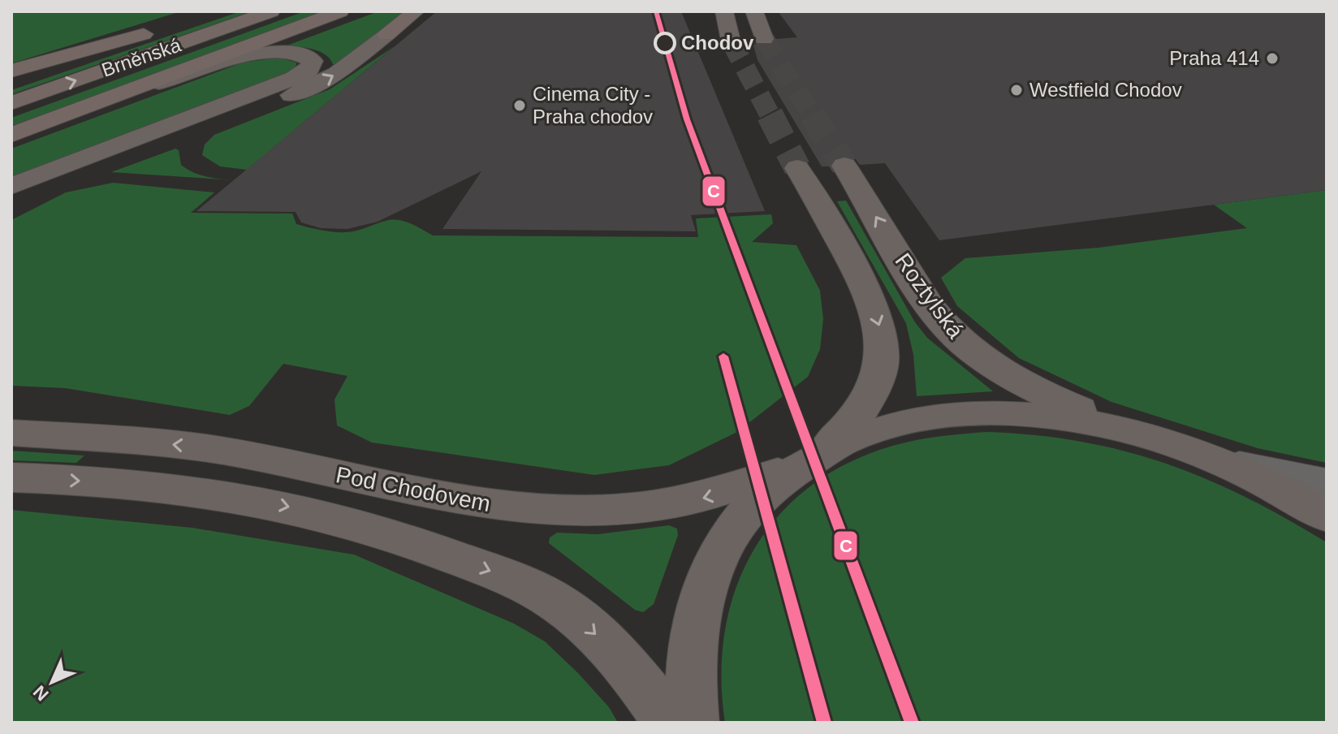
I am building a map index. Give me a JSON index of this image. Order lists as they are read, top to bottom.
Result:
{
  "streets": {
    "highway": ["Brněnská"],
    "main road": ["Roztylská", "Pod Chodovem"]
  },
  "crossings": [
    ["Roztylská", "Pod Chodovem"]
  ],
  "places": [
    "Chodov",
    "Praha 414",
    "Westfield Chodov",
    "Cinema City - Praha chodov"
  ],
  "lines": ["transit line C"],
  "north": "bottom left"
}
